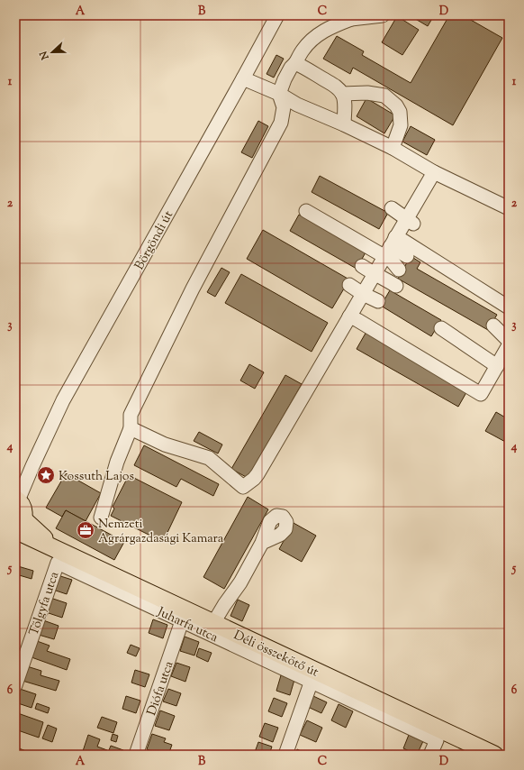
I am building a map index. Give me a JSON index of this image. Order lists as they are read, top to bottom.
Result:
{
  "streets": {
    "main road": ["Déli összekötő út"],
    "street": [
      "Börgöndi út",
      "Tölgyfa utca",
      "Juharfa utca",
      "Diófa utca"
    ]
  },
  "crossings": [
    ["Tölgyfa utca", "Juharfa utca"],
    ["Tölgyfa utca", "Déli összekötő út"],
    ["Juharfa utca", "Déli összekötő út"],
    ["Juharfa utca", "Diófa utca"]
  ],
  "places": {
    "place": ["Kossuth Lajos"],
    "office": ["Nemzeti Agrárgazdasági Kamara"]
  },
  "north": "left",
  "grid": {
    "columns": [
      "A",
      "B",
      "C",
      "D"
    ],
    "rows": [
      "1",
      "2",
      "3",
      "4",
      "5",
      "6"
    ]
  }
}
